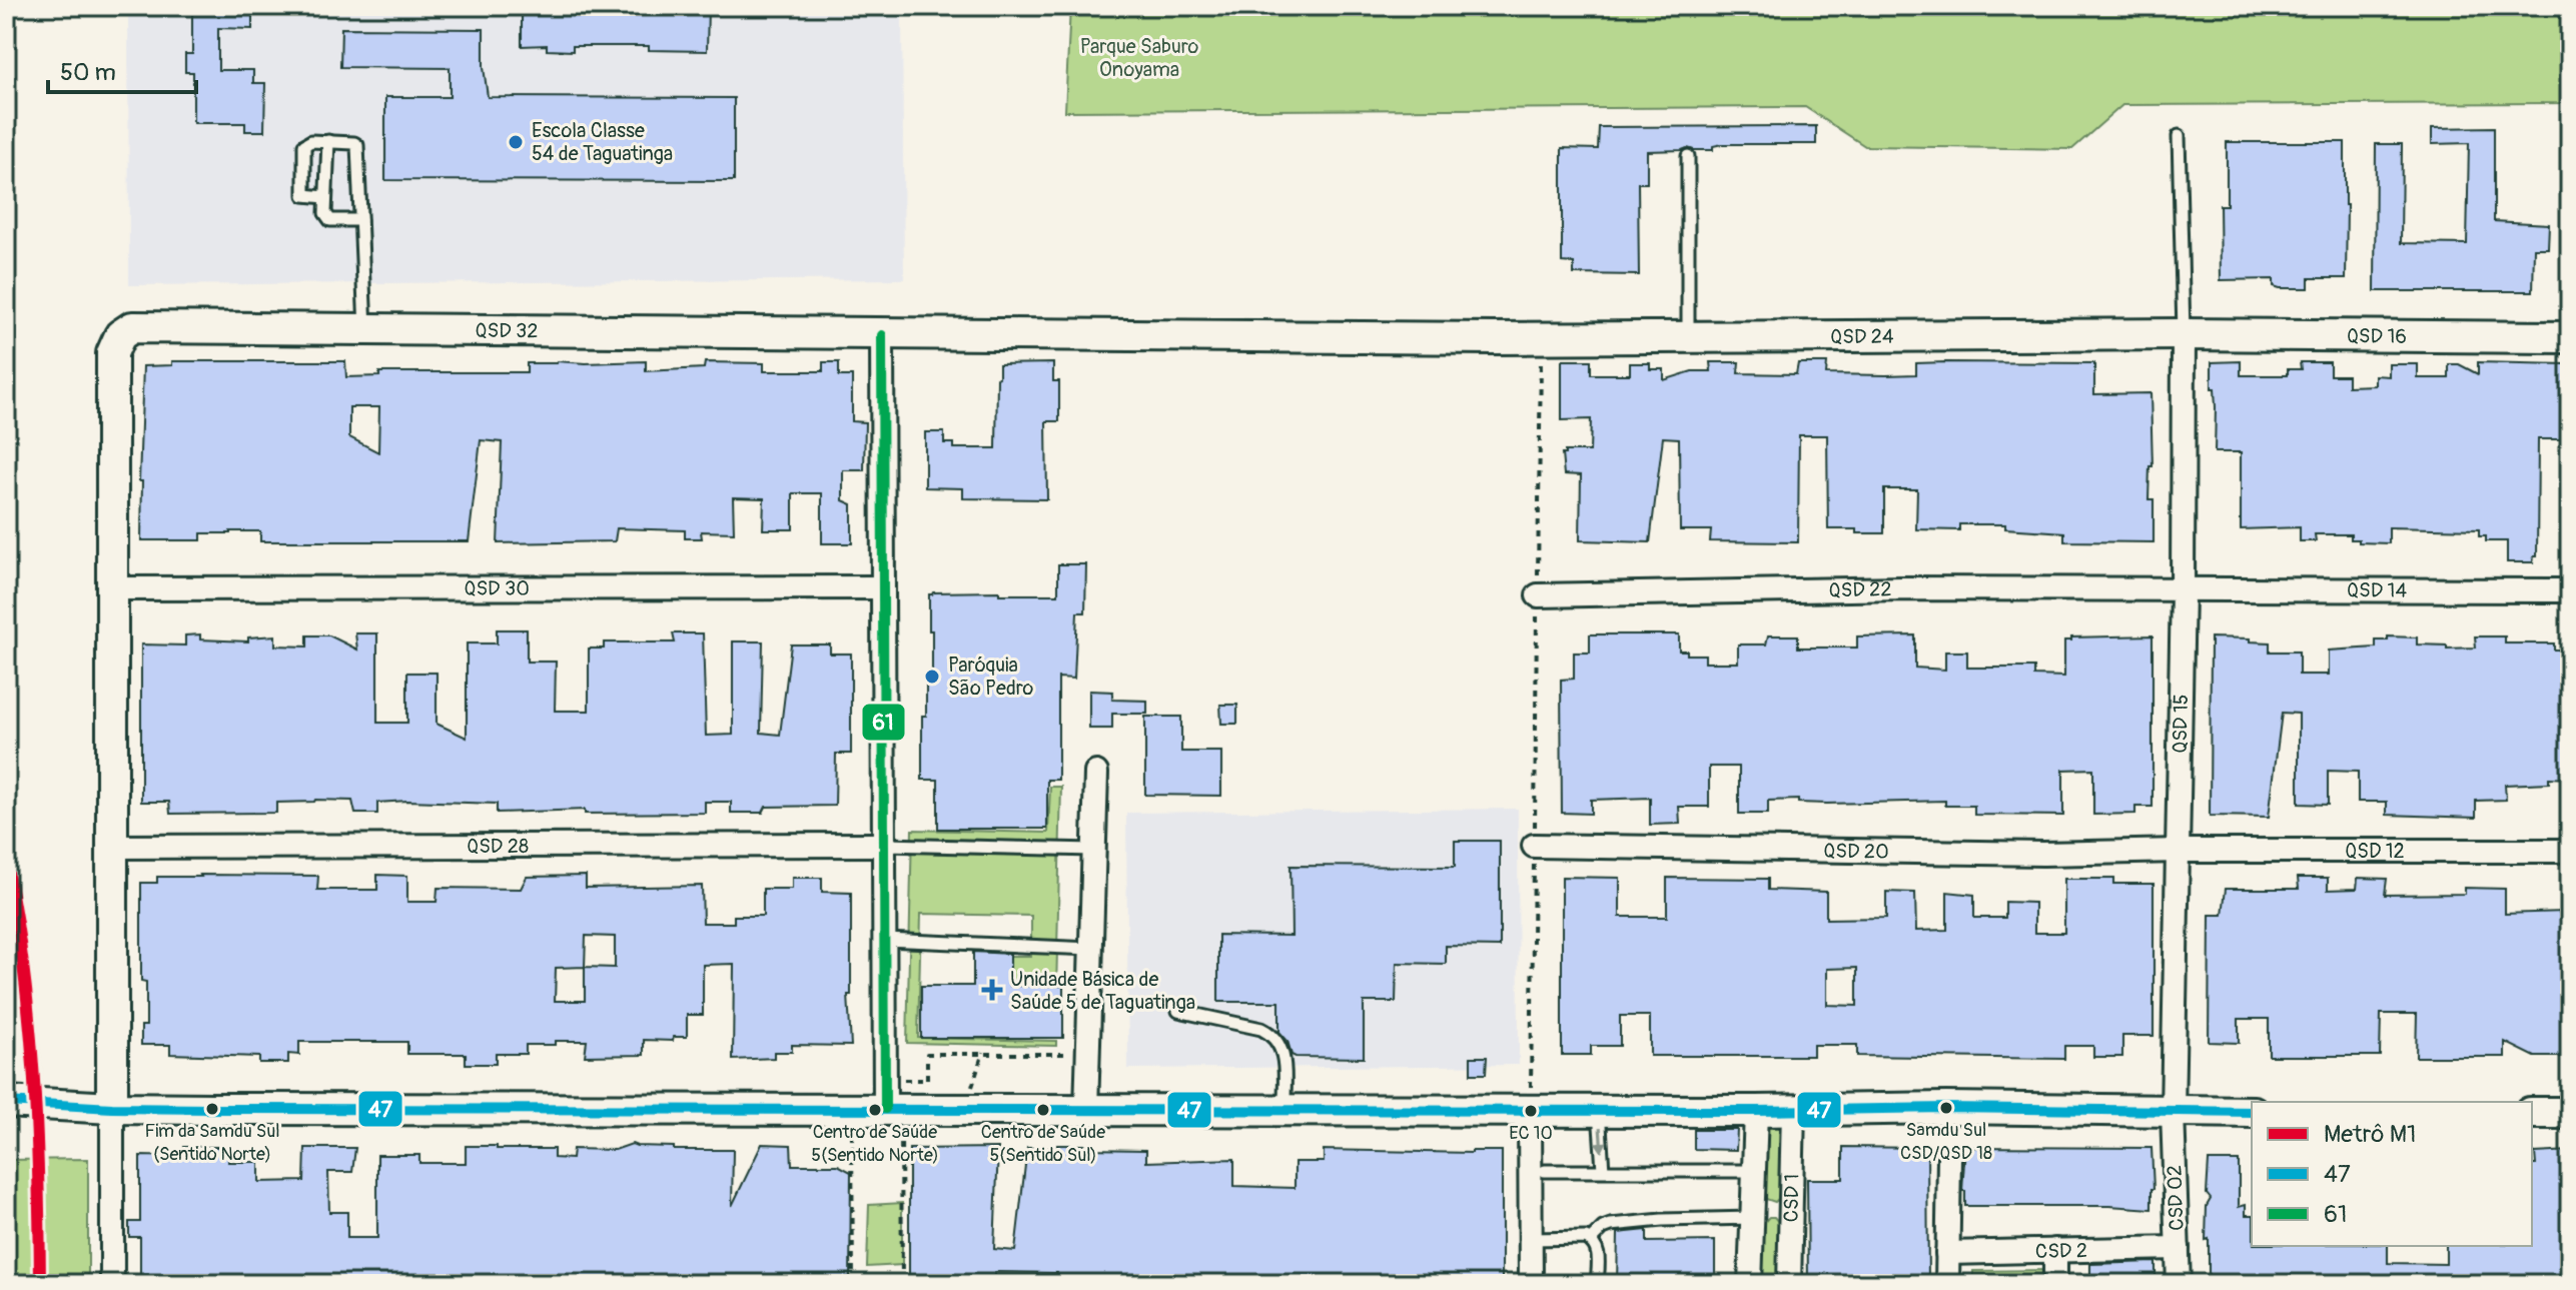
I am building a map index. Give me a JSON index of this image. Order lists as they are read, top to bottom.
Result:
{
  "streets": {
    "street": [
      "QSD 32",
      "QSD 24",
      "QSD 16",
      "QSD 30",
      "QSD 22",
      "QSD 14",
      "QSD 15",
      "QSD 28",
      "QSD 12",
      "QSD 20",
      "CSD 1",
      "CSD 02",
      "CSD 2"
    ]
  },
  "crossings": [
    ["QSD 32", "QSD 24"],
    ["QSD 32", "QSD 30"],
    ["QSD 24", "QSD 16"],
    ["QSD 24", "QSD 15"],
    ["QSD 16", "QSD 15"],
    ["QSD 22", "QSD 14"],
    ["QSD 22", "QSD 15"],
    ["QSD 14", "QSD 15"],
    ["QSD 15", "QSD 12"],
    ["QSD 15", "QSD 20"],
    ["QSD 15", "CSD 02"],
    ["QSD 12", "QSD 20"],
    ["CSD 02", "CSD 2"]
  ],
  "parks": ["Parque Saburo Onoyama"],
  "places": {
    "other": [
      "Escola Classe 54 de Taguatinga",
      "Paróquia São Pedro",
      "Samdu Sul CSD/QSD 18",
      "Fim da Samdu Sul (Sentido Norte)",
      "Centro de Saúde 5(Sentido Norte)",
      "Centro de Saúde 5(Sentido Sul)",
      "EC 10"
    ],
    "health": ["Unidade Básica de Saúde 5 de Taguatinga"]
  },
  "lines": ["transit line 61", "metro line M1", "transit line 47"],
  "legend": ["Metrô M1", "47", "61"],
  "scale_bar": "50 m"
}
